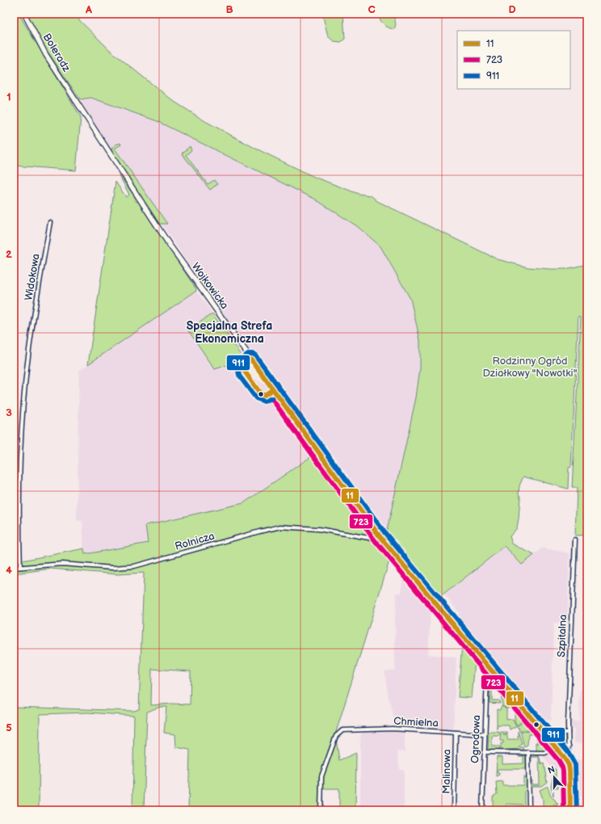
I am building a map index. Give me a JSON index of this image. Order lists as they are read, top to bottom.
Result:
{
  "streets": {
    "street": [
      "Boleradz",
      "Widokowa",
      "Wojkowicka",
      "Rolnicza",
      "Szpitalna",
      "Chmielna",
      "Ogrodowa",
      "Malinowa"
    ]
  },
  "crossings": [
    ["Boleradz", "Wojkowicka"],
    ["Widokowa", "Rolnicza"],
    ["Wojkowicka", "Rolnicza"],
    ["Wojkowicka", "Szpitalna"],
    ["Wojkowicka", "Ogrodowa"],
    ["Chmielna", "Ogrodowa"],
    ["Chmielna", "Malinowa"]
  ],
  "districts": ["Specjalna Strefa Ekonomiczna"],
  "parks": ["Rodzinny Ogród Działkowy \"Nowotki\""],
  "lines": ["transit line 911", "transit line 11", "transit line 723"],
  "legend": ["11", "723", "911"],
  "north": "top",
  "grid": {
    "columns": [
      "A",
      "B",
      "C",
      "D"
    ],
    "rows": [
      "1",
      "2",
      "3",
      "4",
      "5"
    ]
  }
}
